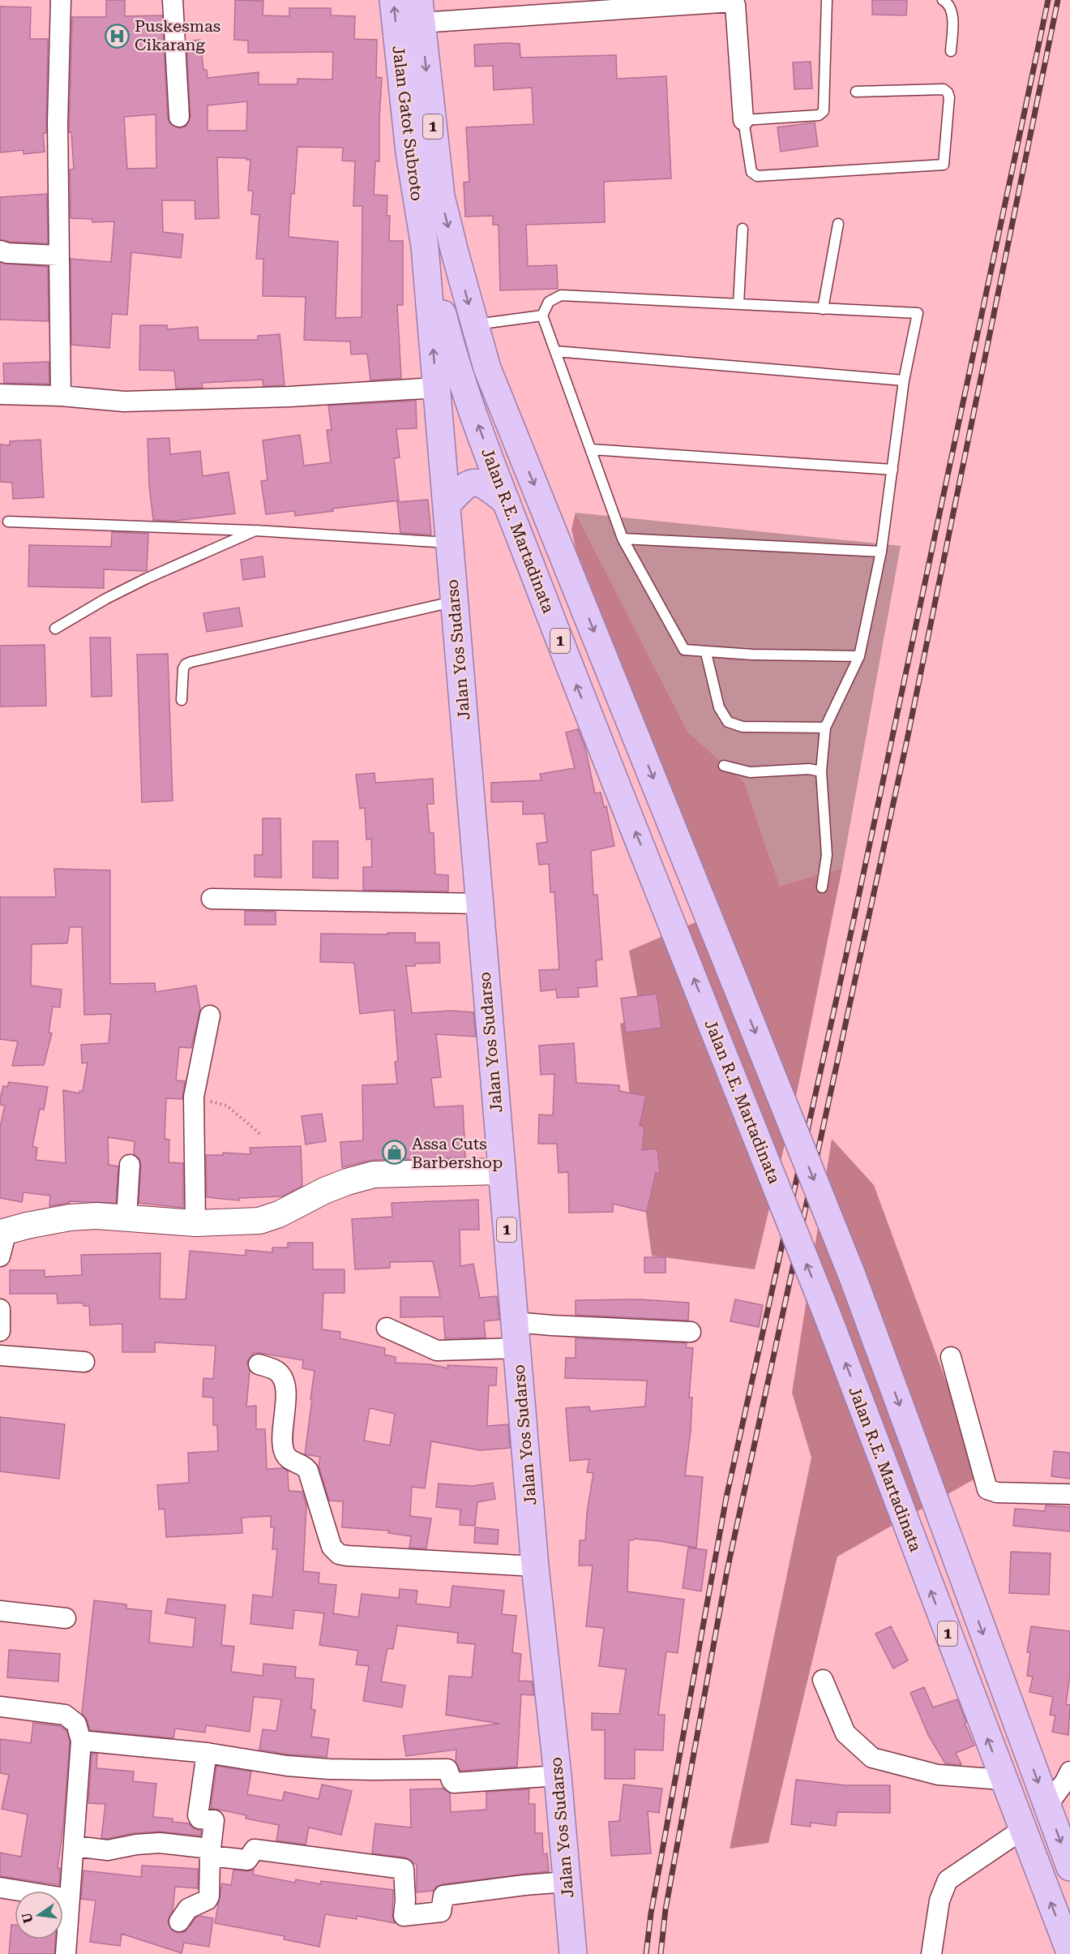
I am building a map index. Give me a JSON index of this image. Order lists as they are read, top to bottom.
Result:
{
  "streets": {
    "highway": [
      "Jalan Gatot Subroto",
      "1",
      "Jalan R.E. Martadinata",
      "Jalan Yos Sudarso"
    ]
  },
  "crossings": [
    ["Jalan Gatot Subroto", "Jalan R.E. Martadinata"],
    ["Jalan Gatot Subroto", "Jalan Yos Sudarso"],
    ["Jalan R.E. Martadinata", "Jalan Yos Sudarso"]
  ],
  "places": {
    "hospital": ["Puskesmas Cikarang"],
    "shop": ["Assa Cuts Barbershop"]
  },
  "north": "left"
}
